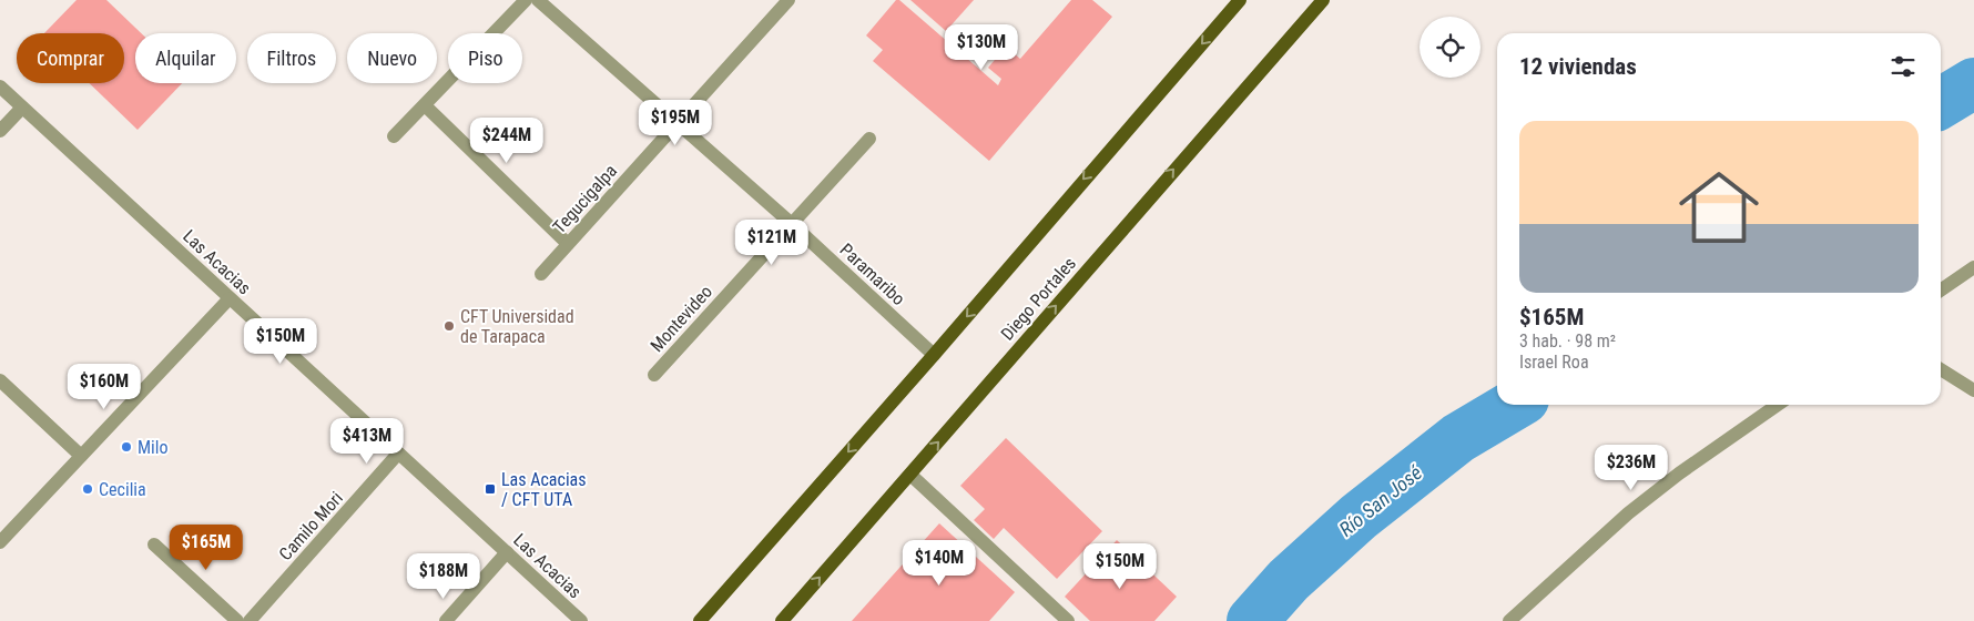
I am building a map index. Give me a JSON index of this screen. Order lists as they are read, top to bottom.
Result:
{
  "streets": {
    "main road": ["Diego Portales"],
    "street": [
      "Tegucigalpa",
      "Las Acacias",
      "Paramaribo",
      "Montevideo",
      "Camilo Mori"
    ]
  },
  "crossings": [
    ["Tegucigalpa", "Paramaribo"],
    ["Las Acacias", "Camilo Mori"],
    ["Paramaribo", "Montevideo"]
  ],
  "water": ["Río San José"],
  "places": {
    "other": ["CFT Universidad de Tarapaca", "Milo", "Cecilia"],
    "transit": ["Las Acacias / CFT UTA"]
  },
  "page": {
    "price": [
      "$130M",
      "$195M",
      "$244M",
      "$121M",
      "$150M",
      "$160M",
      "$413M",
      "$236M",
      "$165M",
      "$140M",
      "$150M",
      "$188M"
    ],
    "chip": [
      "Comprar",
      "Alquilar",
      "Filtros",
      "Nuevo",
      "Piso"
    ],
    "heading": "12 viviendas",
    "list": [
      {
        "name": "$165M",
        "note": "3 hab. · 98 m² · Israel Roa"
      }
    ]
  }
}
